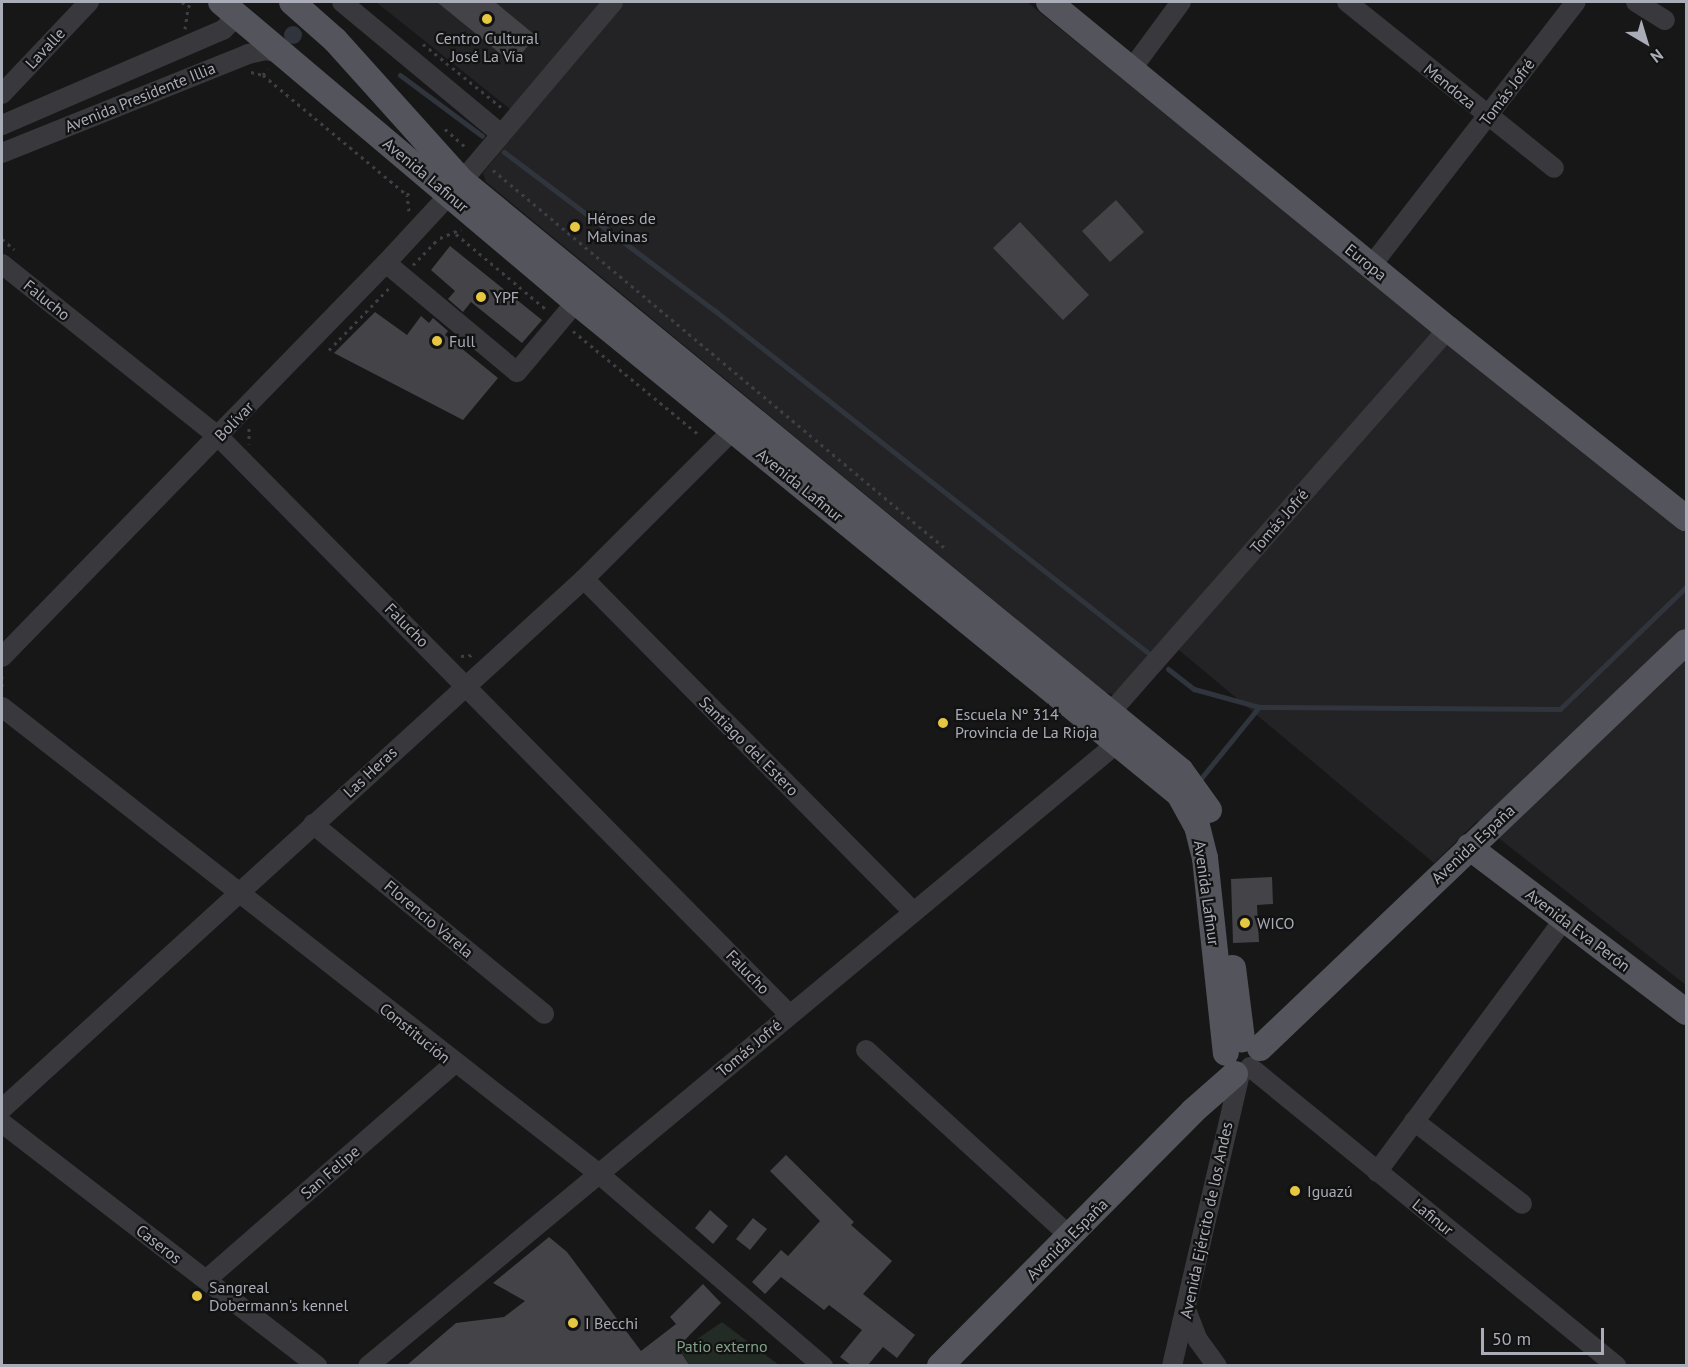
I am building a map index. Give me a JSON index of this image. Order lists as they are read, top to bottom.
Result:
{
  "streets": {
    "main road": [
      "Avenida Lafinur",
      "Europa",
      "Avenida España",
      "Avenida Eva Perón"
    ],
    "street": [
      "Lavalle",
      "Mendoza",
      "Tomás Jofré",
      "Avenida Presidente Illia",
      "Falucho",
      "Bolívar",
      "Santiago del Estero",
      "Las Heras",
      "Florencio Varela",
      "Constitución",
      "San Felipe",
      "Lafinur",
      "Avenida Ejército de los Andes",
      "Caseros"
    ]
  },
  "crossings": [
    ["Mendoza", "Tomás Jofré"],
    ["Tomás Jofré", "Avenida Lafinur"],
    ["Tomás Jofré", "Europa"],
    ["Tomás Jofré", "Falucho"],
    ["Tomás Jofré", "Santiago del Estero"],
    ["Tomás Jofré", "Constitución"],
    ["Avenida Presidente Illia", "Avenida Lafinur"],
    ["Avenida Lafinur", "Bolívar"],
    ["Avenida Lafinur", "Las Heras"],
    ["Avenida Lafinur", "Avenida España"],
    ["Avenida Lafinur", "Lafinur"],
    ["Avenida Lafinur", "Avenida Ejército de los Andes"],
    ["Falucho", "Bolívar"],
    ["Falucho", "Las Heras"],
    ["Santiago del Estero", "Las Heras"],
    ["Las Heras", "Florencio Varela"],
    ["Las Heras", "Constitución"],
    ["Avenida España", "Avenida Eva Perón"],
    ["Avenida España", "Lafinur"],
    ["Avenida España", "Avenida Ejército de los Andes"],
    ["Constitución", "San Felipe"],
    ["San Felipe", "Caseros"],
    ["Lafinur", "Avenida Ejército de los Andes"]
  ],
  "parks": ["Patio externo"],
  "places": [
    "Centro Cultural José La Vía",
    "Héroes de Malvinas",
    "YPF",
    "Full",
    "Escuela Nº 314 Provincia de La Rioja",
    "WICO",
    "Iguazú",
    "Sangreal Dobermann's kennel",
    "I Becchi"
  ],
  "scale_bar": "50 m",
  "north": "bottom right"
}
